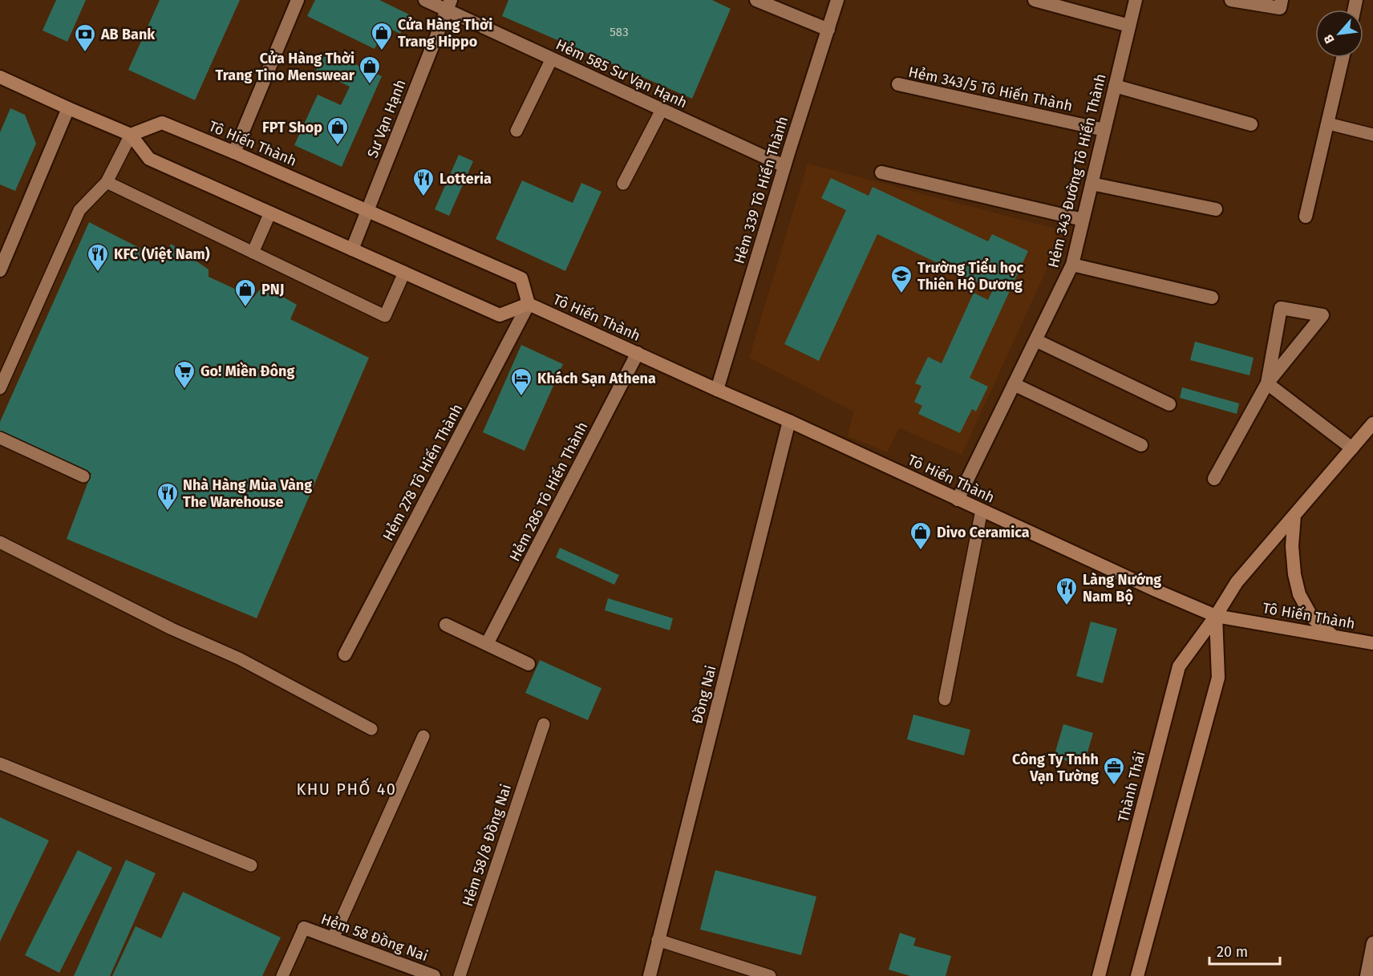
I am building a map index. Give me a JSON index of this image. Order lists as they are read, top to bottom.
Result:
{
  "streets": {
    "main road": ["Tô Hiến Thành", "Thành Thái"],
    "street": [
      "Hẻm 585 Sư Vạn Hạnh",
      "Hẻm 343/5 Tô Hiến Thành",
      "Sư Vạn Hạnh",
      "Hẻm 343 Đường Tô Hiến Thành",
      "Hẻm 339 Tô Hiến Thành",
      "Hẻm 278 Tô Hiến Thành",
      "Hẻm 286 Tô Hiến Thành",
      "Đồng Nai",
      "Hẻm 58 Đồng Nai"
    ],
    "lane": ["Hẻm 58/8 Đồng Nai"]
  },
  "crossings": [
    ["Hẻm 585 Sư Vạn Hạnh", "Sư Vạn Hạnh"],
    ["Hẻm 585 Sư Vạn Hạnh", "Hẻm 339 Tô Hiến Thành"],
    ["Hẻm 343/5 Tô Hiến Thành", "Hẻm 343 Đường Tô Hiến Thành"],
    ["Sư Vạn Hạnh", "Tô Hiến Thành"],
    ["Tô Hiến Thành", "Hẻm 343 Đường Tô Hiến Thành"],
    ["Tô Hiến Thành", "Hẻm 339 Tô Hiến Thành"],
    ["Tô Hiến Thành", "Hẻm 278 Tô Hiến Thành"],
    ["Tô Hiến Thành", "Hẻm 286 Tô Hiến Thành"],
    ["Tô Hiến Thành", "Đồng Nai"],
    ["Tô Hiến Thành", "Thành Thái"]
  ],
  "districts": ["KHU PHỐ 40"],
  "places": {
    "shop": [
      "Cửa Hàng Thời Trang Hippo",
      "Cửa Hàng Thời Trang Tino Menswear",
      "FPT Shop",
      "PNJ",
      "Divo Ceramica"
    ],
    "bank": ["AB Bank"],
    "restaurant": [
      "Lotteria",
      "KFC (Việt Nam)",
      "Nhà Hàng Mùa Vàng The Warehouse",
      "Làng Nướng Nam Bộ"
    ],
    "school or university": ["Trường Tiểu học Thiên Hộ Dương"],
    "supermarket": ["Go! Miền Đông"],
    "hotel": ["Khách Sạn Athena"],
    "office": ["Công Ty Tnhh Vạn Tường"]
  },
  "house_numbers": ["583"],
  "scale_bar": "20 m",
  "north": "bottom left"
}
